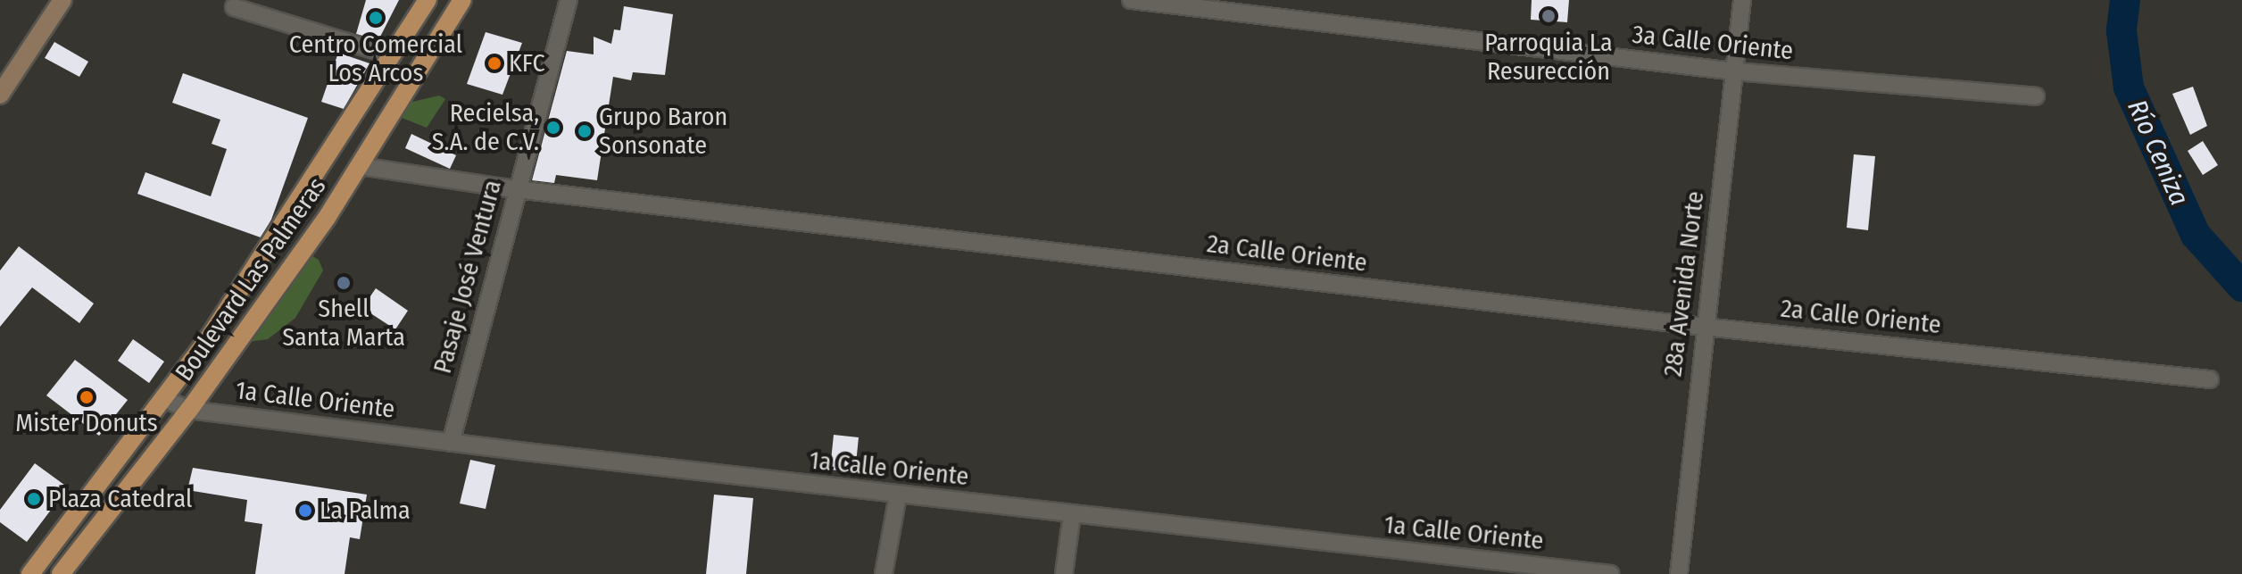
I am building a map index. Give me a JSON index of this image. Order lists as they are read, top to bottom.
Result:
{
  "streets": {
    "main road": ["Boulevard Las Palmeras"],
    "street": [
      "3a Calle Oriente",
      "2a Calle Oriente",
      "Pasaje José Ventura",
      "28a Avenida Norte",
      "1a Calle Oriente"
    ]
  },
  "crossings": [
    ["3a Calle Oriente", "28a Avenida Norte"],
    ["2a Calle Oriente", "Pasaje José Ventura"],
    ["2a Calle Oriente", "Boulevard Las Palmeras"],
    ["2a Calle Oriente", "28a Avenida Norte"],
    ["Pasaje José Ventura", "1a Calle Oriente"],
    ["Boulevard Las Palmeras", "1a Calle Oriente"]
  ],
  "water": ["Río Ceniza"],
  "places": [
    "Parroquia La Resurección",
    "Centro Comercial Los Arcos",
    "KFC",
    "Recielsa, S.A. de C.V.",
    "Grupo Baron Sonsonate",
    "Shell Santa Marta",
    "Mister Donuts",
    "Plaza Catedral",
    "La Palma"
  ]
}
